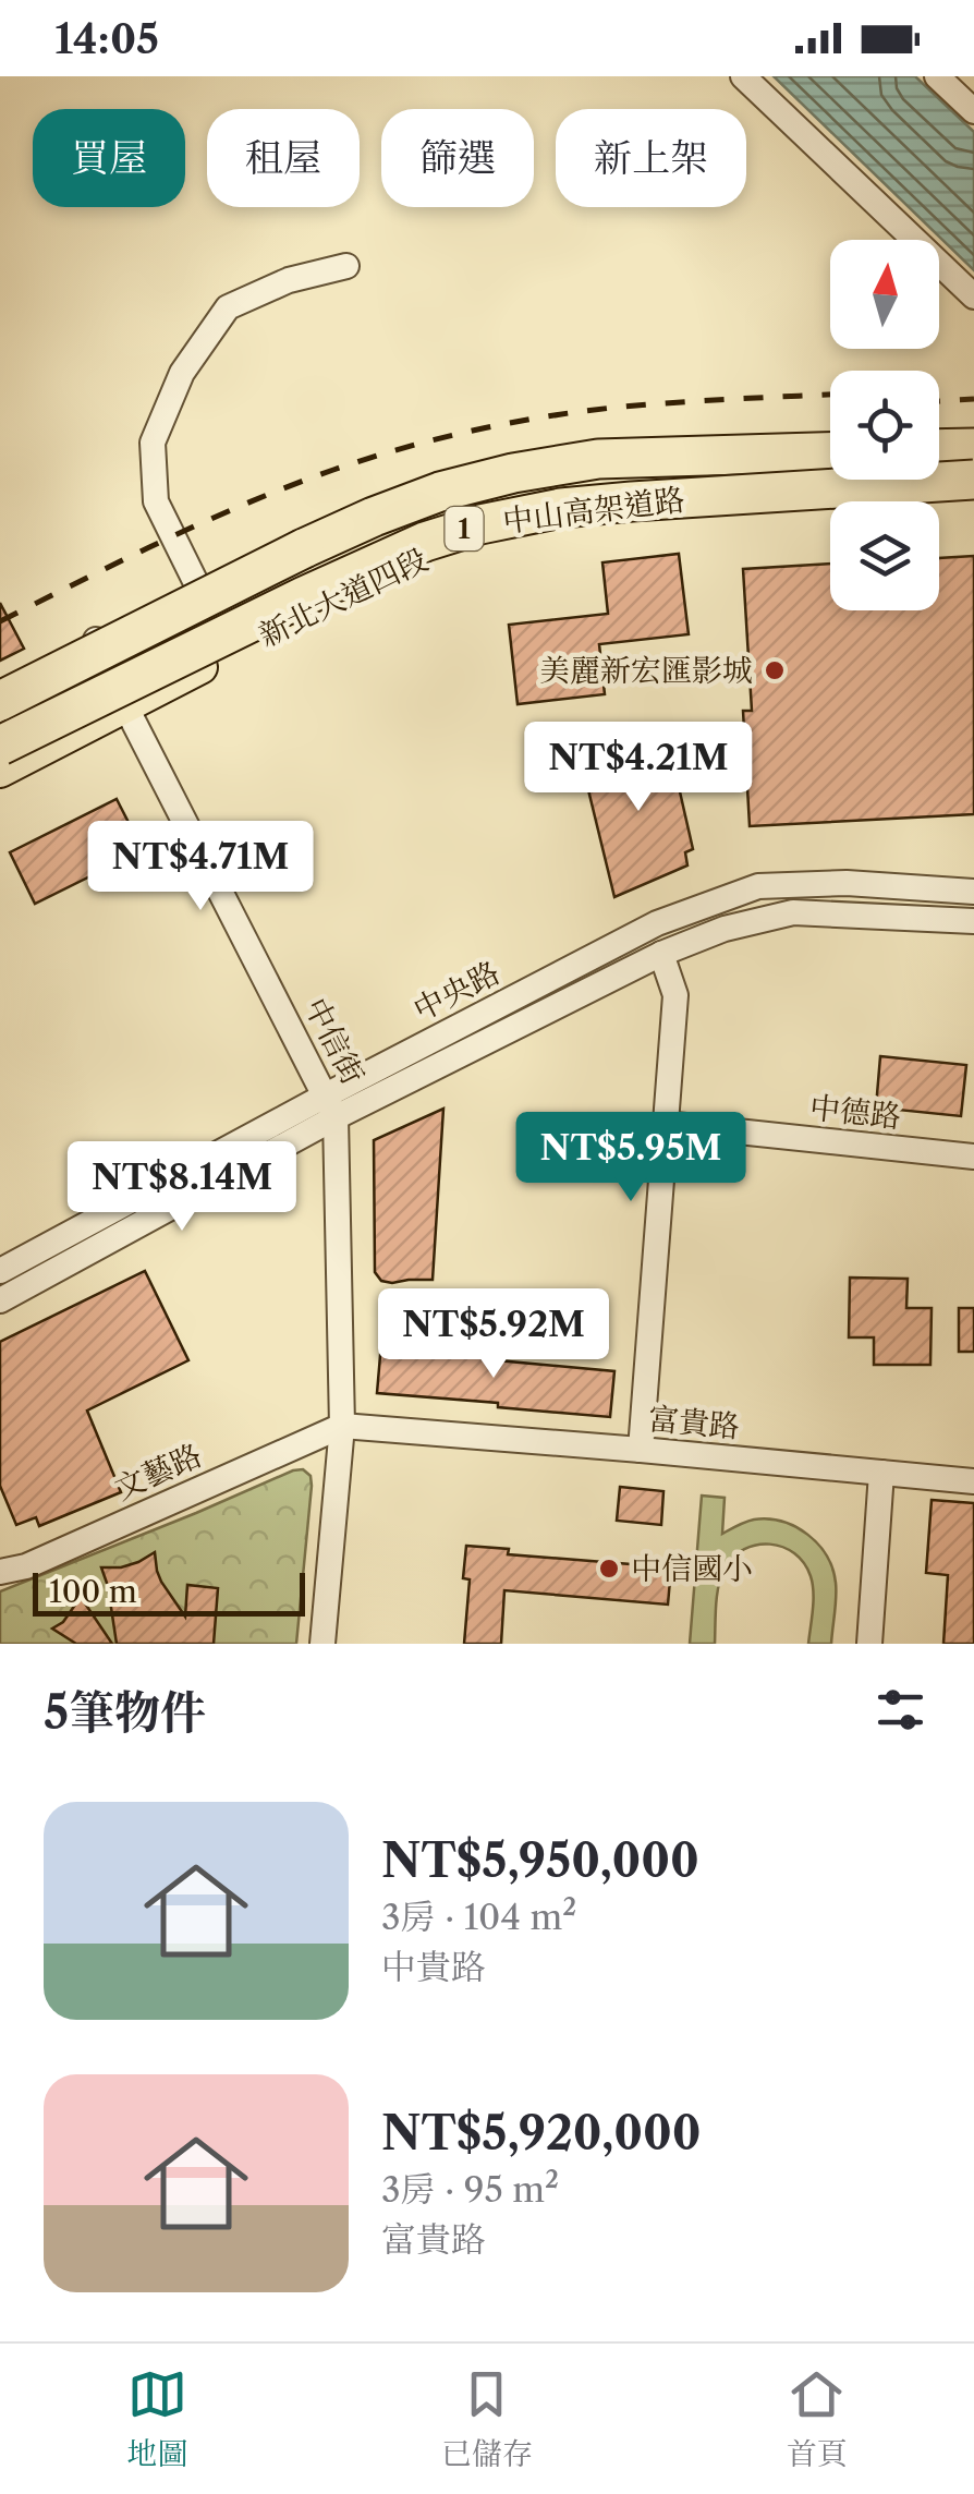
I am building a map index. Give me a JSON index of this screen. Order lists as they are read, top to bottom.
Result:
{
  "streets": {
    "highway": ["中山高架道路", "1"],
    "main road": ["新北大道四段"],
    "street": [
      "中央路",
      "中信街",
      "中德路",
      "富貴路",
      "文藝路"
    ]
  },
  "crossings": [
    ["1", "中信街"],
    ["新北大道四段", "中信街"],
    ["中央路", "中信街"],
    ["中信街", "富貴路"],
    ["中信街", "文藝路"],
    ["富貴路", "文藝路"]
  ],
  "places": ["美麗新宏匯影城", "中信國小"],
  "scale_bar": "100 m",
  "north": "top",
  "page": {
    "status": "14:05",
    "chip": [
      "買屋",
      "租屋",
      "篩選",
      "新上架"
    ],
    "price": [
      "NT$4.21M",
      "NT$4.71M",
      "NT$5.95M",
      "NT$8.14M",
      "NT$5.92M"
    ],
    "scale": "100 m",
    "heading": "5筆物件",
    "list": [
      {
        "name": "NT$5,950,000",
        "note": "3房 · 104 m² · 中貴路"
      },
      {
        "name": "NT$5,920,000",
        "note": "3房 · 95 m² · 富貴路"
      }
    ],
    "tabs": ["地圖", "已儲存", "首頁"]
  }
}
